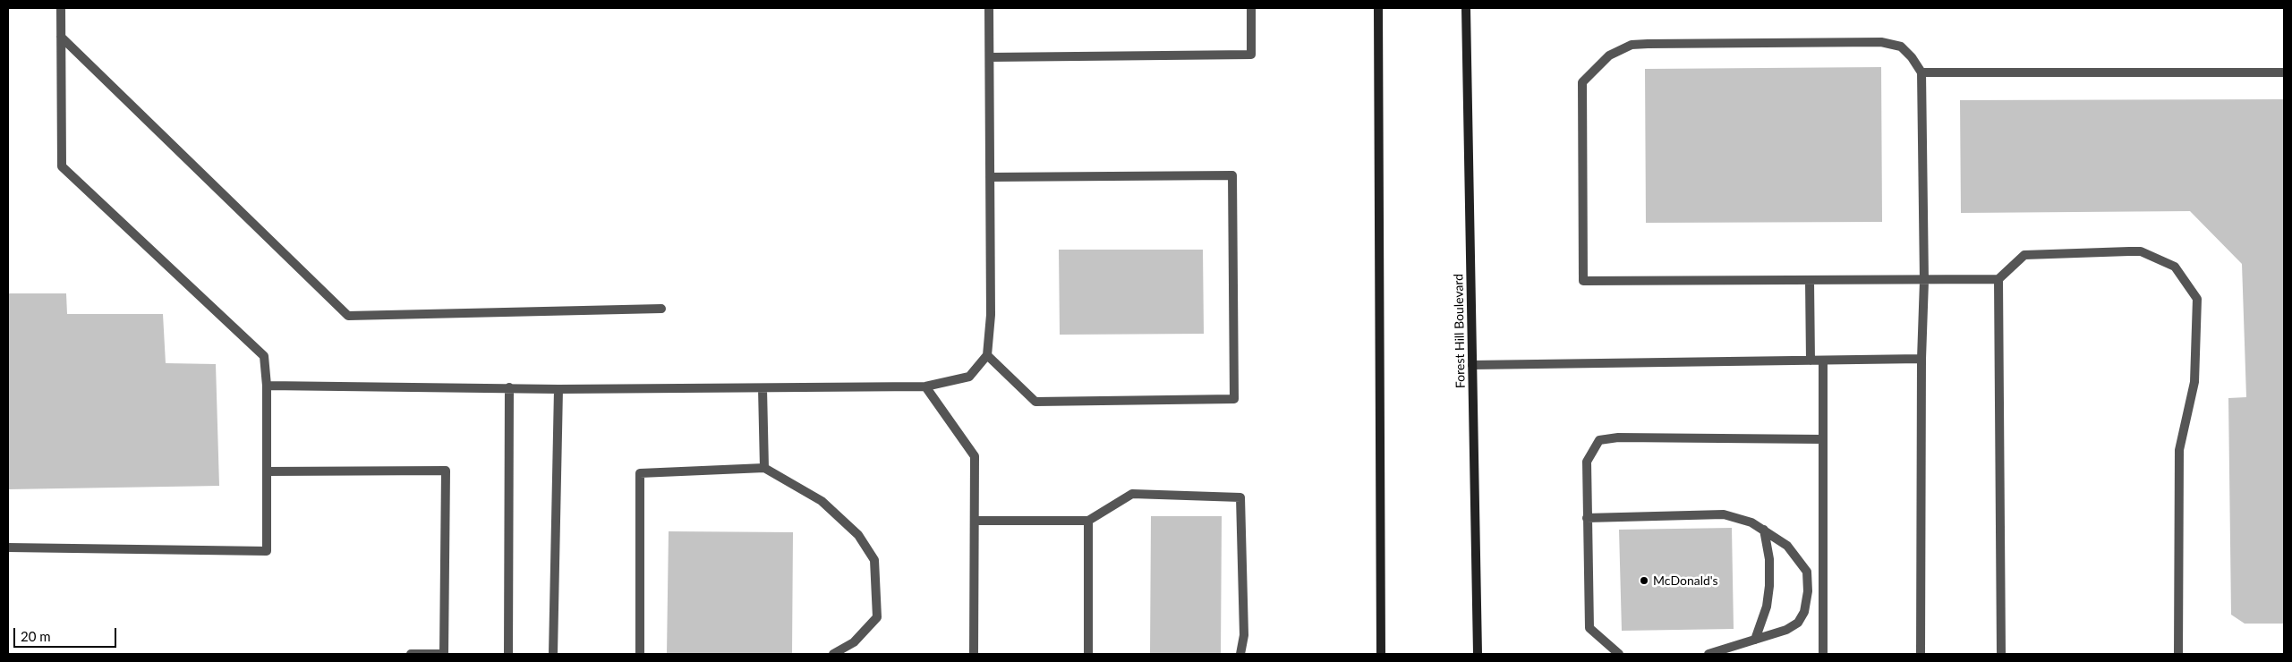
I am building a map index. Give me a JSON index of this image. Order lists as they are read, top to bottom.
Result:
{
  "streets": {
    "main road": ["Forest Hill Boulevard"]
  },
  "places": ["McDonald's"],
  "scale_bar": "20 m"
}
